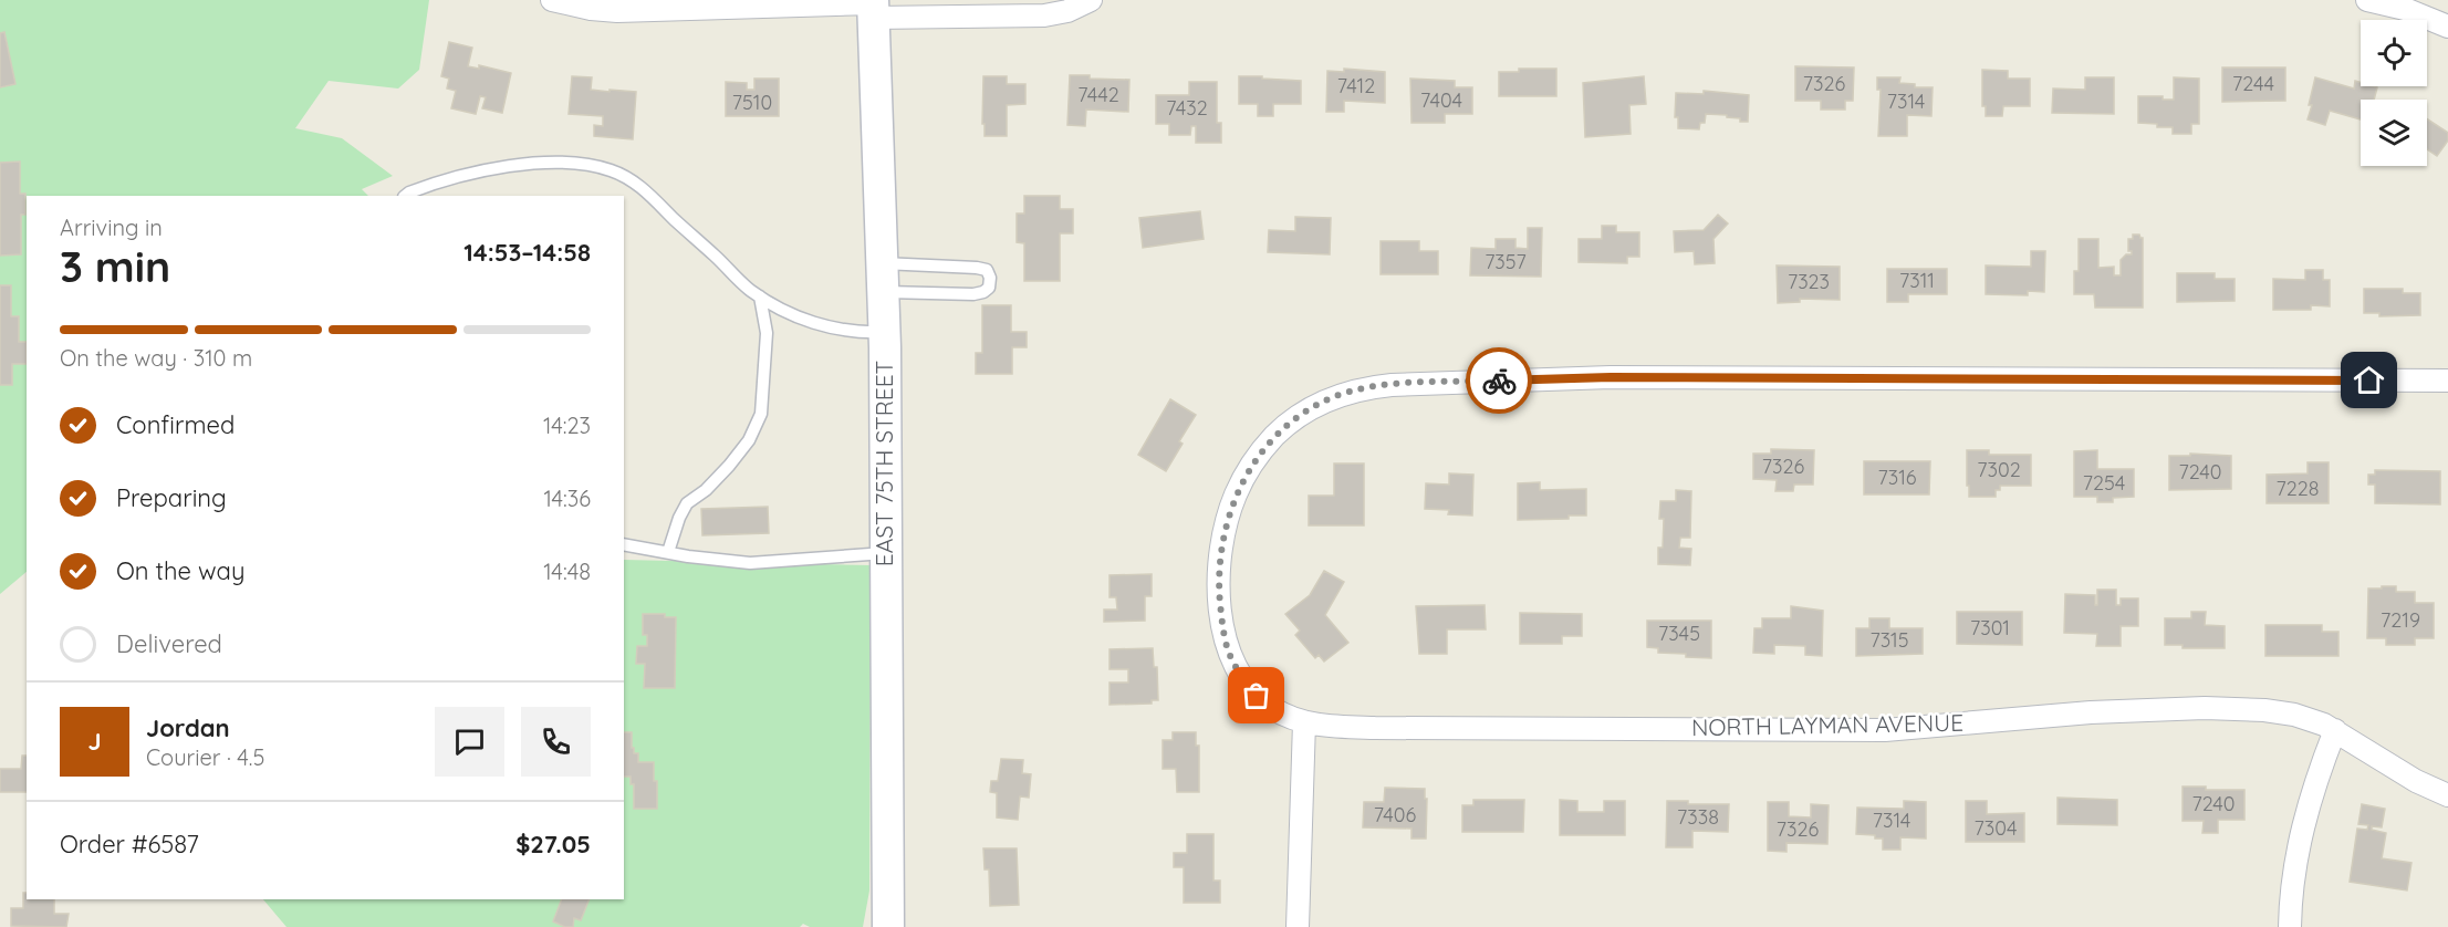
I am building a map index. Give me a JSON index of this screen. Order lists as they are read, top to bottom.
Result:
{
  "streets": {
    "street": ["EAST 75TH STREET", "NORTH LAYMAN AVENUE"]
  },
  "house_numbers": [
    "7326",
    "7244",
    "7412",
    "7442",
    "7404",
    "7314",
    "7510",
    "7432",
    "7357",
    "7311",
    "7323",
    "7326",
    "7302",
    "7240",
    "7316",
    "7254",
    "7228",
    "7219",
    "7301",
    "7345",
    "7315",
    "7240",
    "7406",
    "7338",
    "7314",
    "7304",
    "7326"
  ],
  "page": {
    "heading": ["3 min", "Arriving in", "14:53–14:58"],
    "panel": [
      "Jordan",
      "Courier · 4.5",
      "Order #6587",
      "$27.05"
    ],
    "bar": "On the way · 310 m",
    "list": [
      ["Confirmed", "14:23"],
      ["Preparing", "14:36"],
      ["On the way", "14:48"],
      "Delivered"
    ],
    "round": "J"
  }
}
